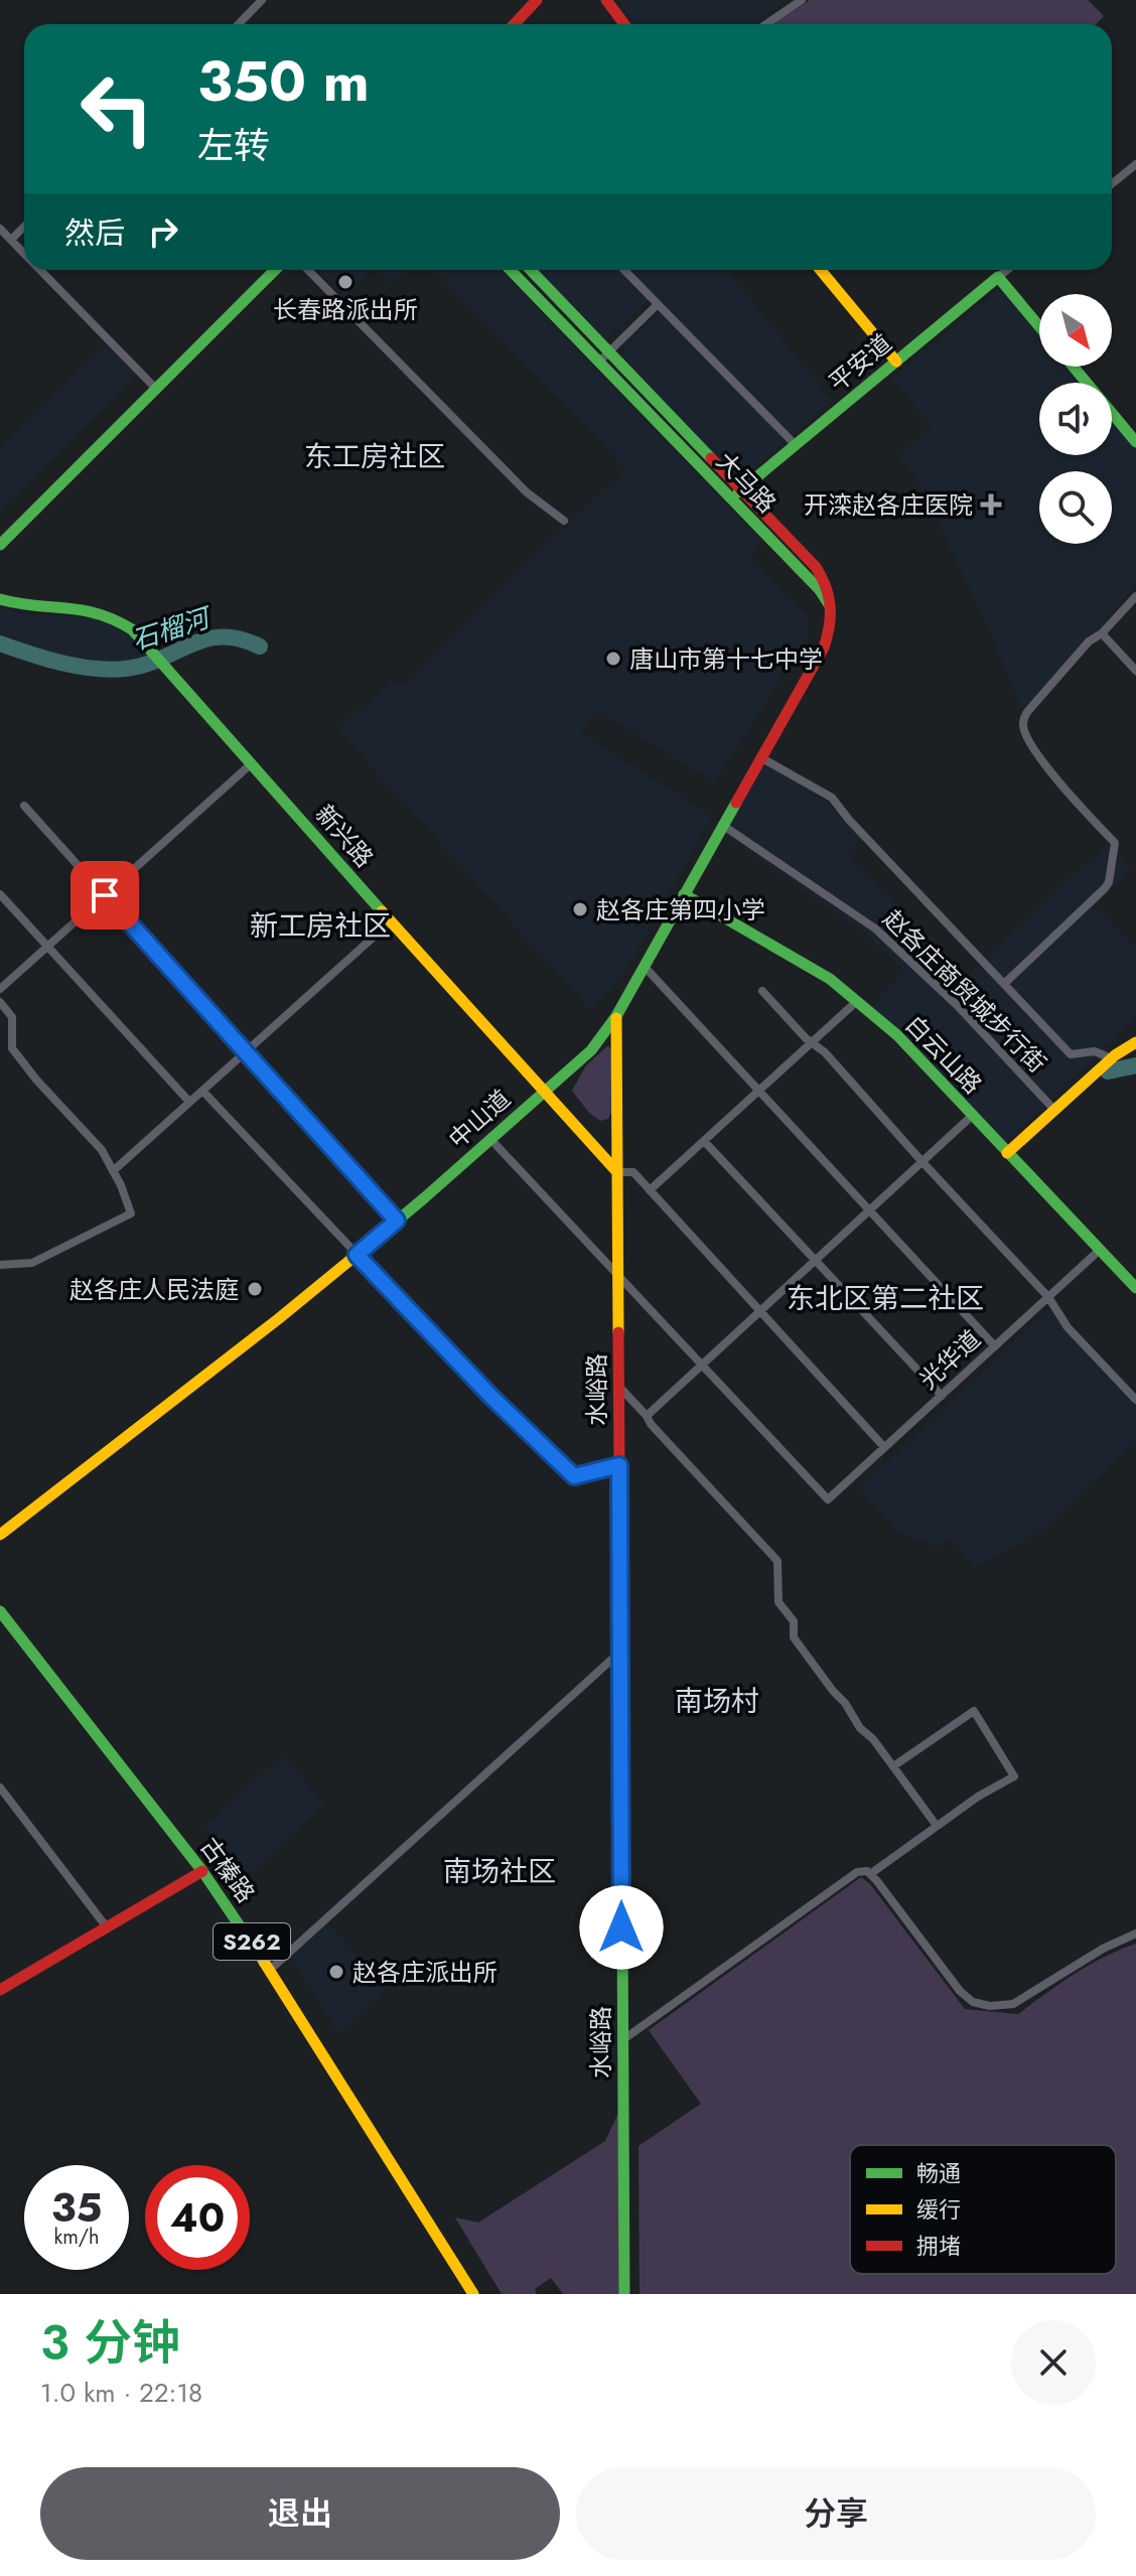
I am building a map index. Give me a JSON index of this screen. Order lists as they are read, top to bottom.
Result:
{
  "streets": {
    "street": [
      "平安道",
      "大马路",
      "新兴路",
      "赵各庄商贸城步行街",
      "白云山路",
      "中山道",
      "光华道",
      "水峪路",
      "古榛路",
      "S262"
    ]
  },
  "crossings": [
    ["平安道", "大马路"],
    ["大马路", "中山道"],
    ["新兴路", "中山道"],
    ["新兴路", "水峪路"],
    ["赵各庄商贸城步行街", "中山道"],
    ["白云山路", "中山道"],
    ["白云山路", "光华道"],
    ["中山道", "水峪路"]
  ],
  "districts": [
    "东工房社区",
    "新工房社区",
    "东北区第二社区",
    "南场村",
    "南场社区"
  ],
  "water": ["石榴河"],
  "places": {
    "other": [
      "长春路派出所",
      "唐山市第十七中学",
      "赵各庄第四小学",
      "赵各庄人民法庭",
      "赵各庄派出所"
    ],
    "health": ["开滦赵各庄医院"]
  },
  "legend": ["畅通", "缓行", "拥堵"],
  "north": "bottom right",
  "page": {
    "turn": ["350 m", "左转"],
    "then": "然后",
    "speed": "35 km/h",
    "limit": "40",
    "heading": ["3 分钟", "1.0 km · 22:18"],
    "buttons": ["退出", "分享"]
  }
}
